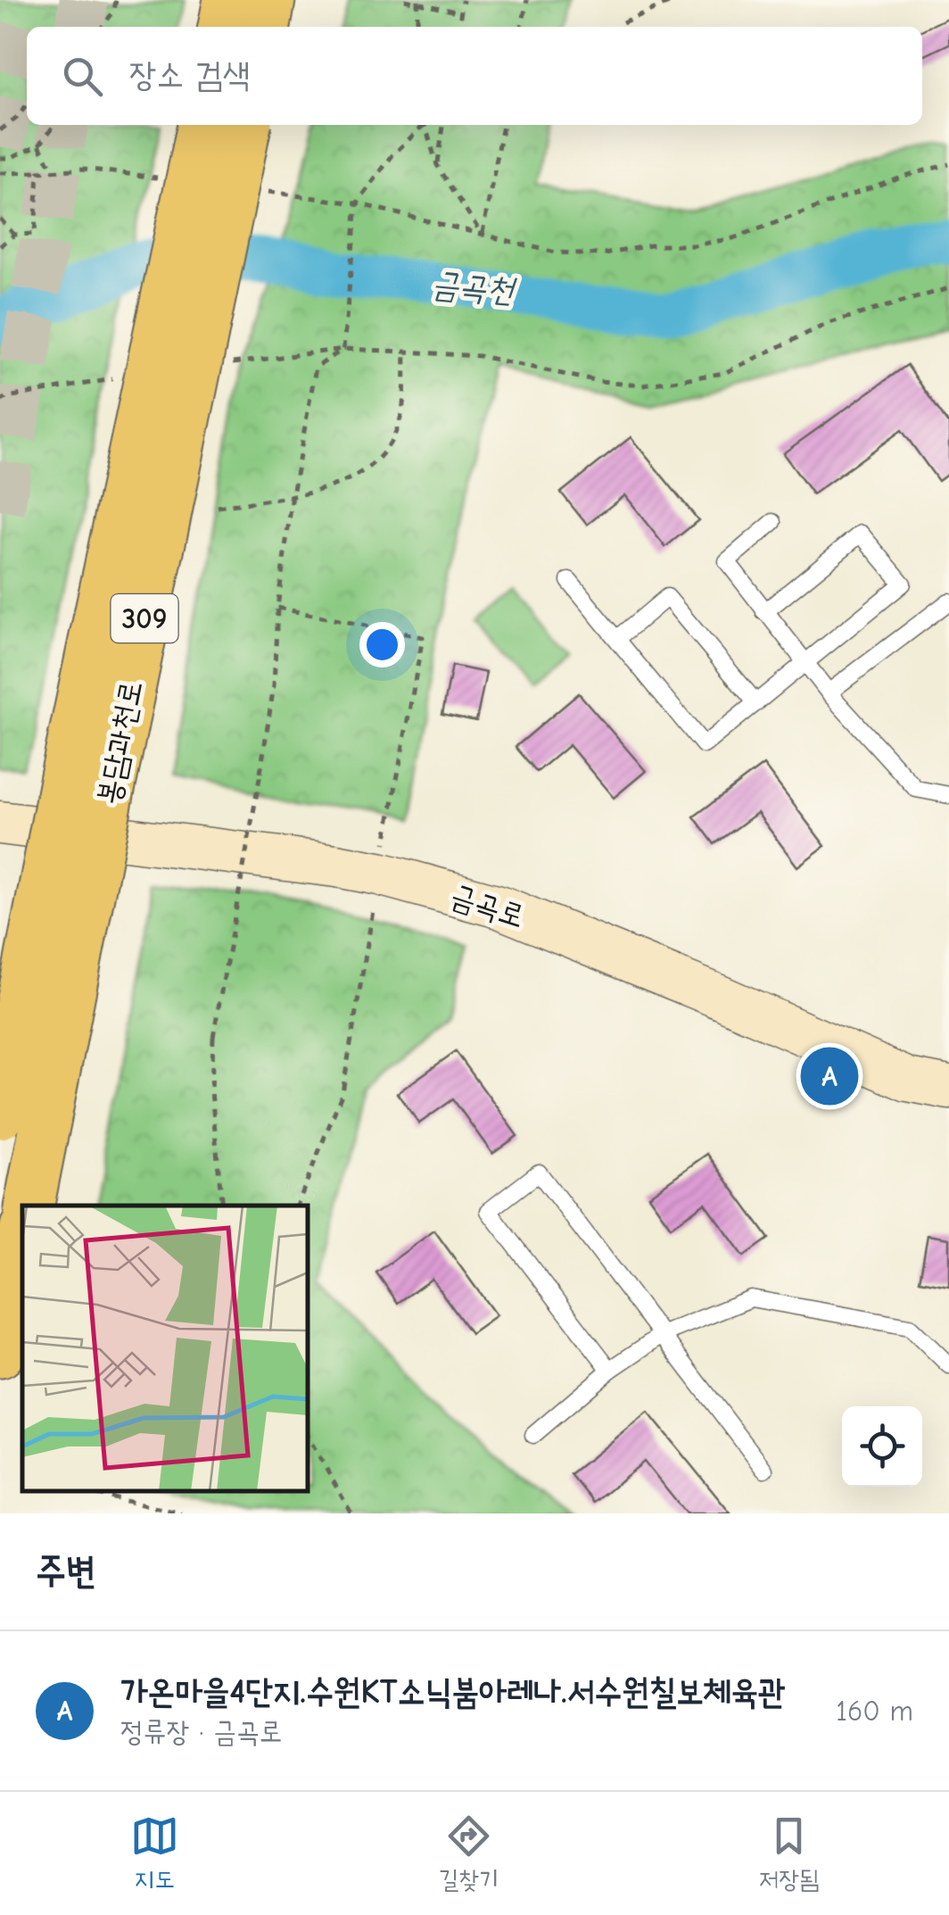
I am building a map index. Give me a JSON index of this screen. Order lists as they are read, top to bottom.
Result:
{
  "streets": {
    "highway": ["309", "봉담과천로"],
    "main road": ["금곡로"]
  },
  "water": ["금곡천"],
  "page": {
    "search": "장소 검색",
    "pins": "A",
    "heading": "주변",
    "list": [
      {
        "mark": "A",
        "name": "가온마을4단지.수원KT소닉붐아레나.서수원칠보체육관",
        "note": "정류장 · 금곡로",
        "value": "160 m"
      }
    ],
    "nav": ["지도", "길찾기", "저장됨"]
  }
}
